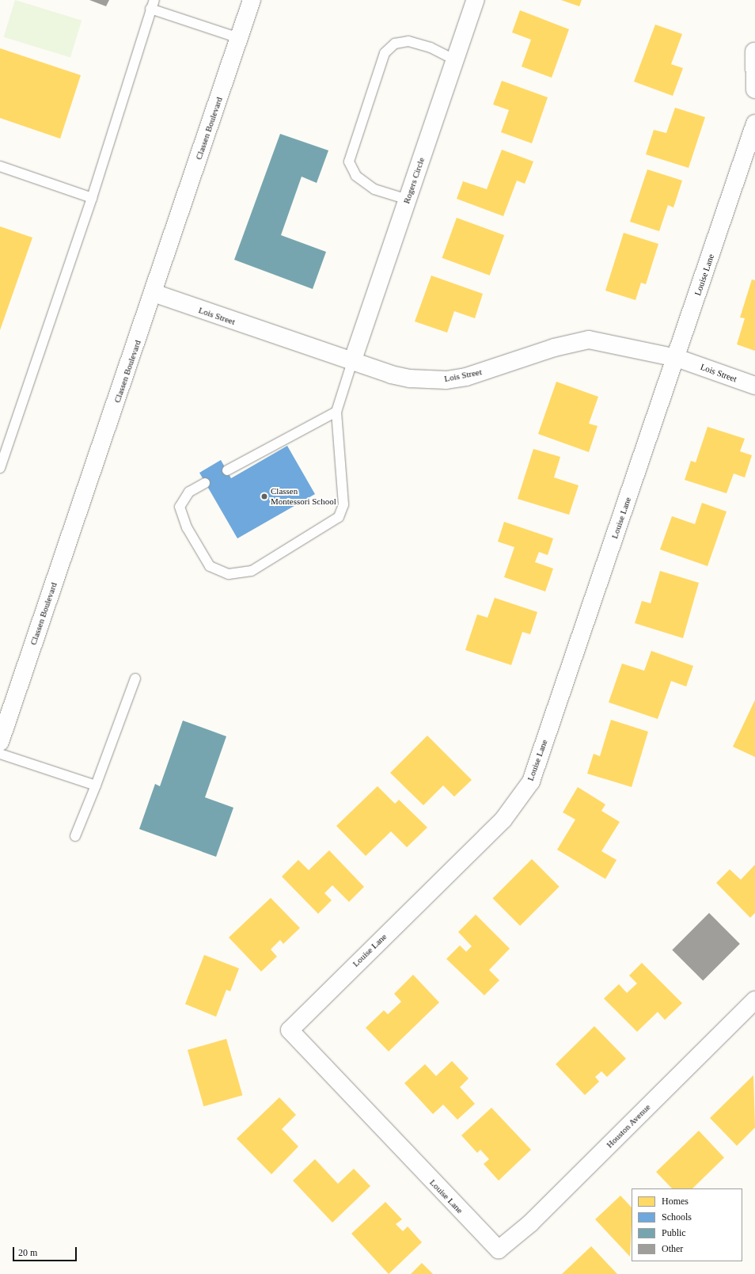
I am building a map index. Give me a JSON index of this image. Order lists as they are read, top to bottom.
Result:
{
  "streets": {
    "street": [
      "Classen Boulevard",
      "Rogers Circle",
      "Louise Lane",
      "Lois Street",
      "Houston Avenue"
    ]
  },
  "crossings": [
    ["Classen Boulevard", "Lois Street"],
    ["Rogers Circle", "Lois Street"],
    ["Louise Lane", "Lois Street"],
    ["Louise Lane", "Houston Avenue"]
  ],
  "places": ["Classen Montessori School"],
  "legend": [
    "Homes",
    "Schools",
    "Public",
    "Other"
  ],
  "scale_bar": "20 m"
}
